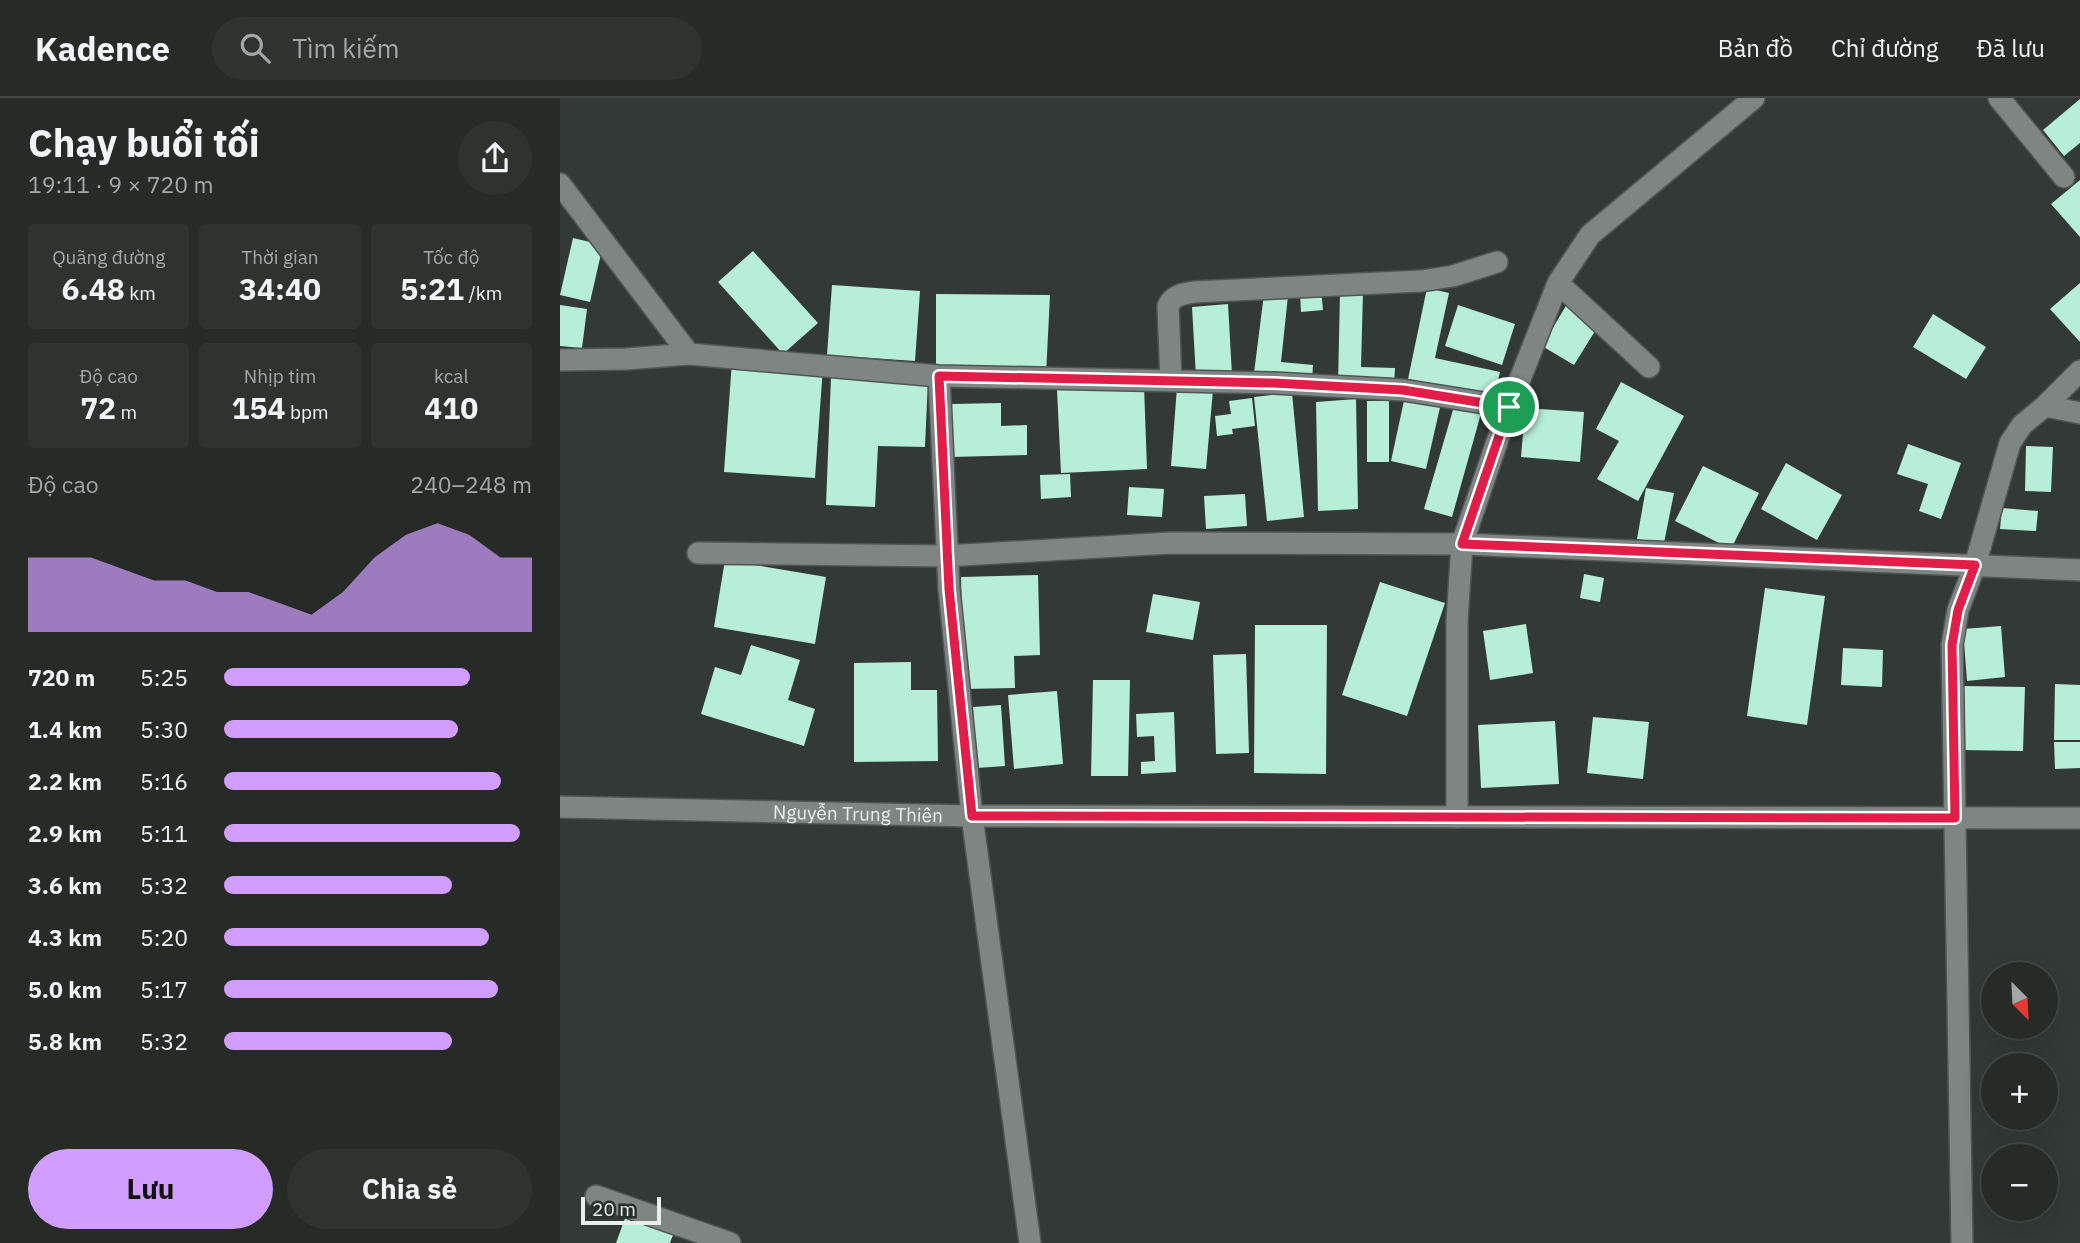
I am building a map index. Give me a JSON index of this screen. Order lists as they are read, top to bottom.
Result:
{
  "streets": {
    "street": ["Nguyễn Trung Thiên"]
  },
  "scale_bar": "20 m",
  "north": "bottom right",
  "page": {
    "header": "Kadence",
    "search": "Tìm kiếm",
    "nav": ["Bản đồ", "Chỉ đường", "Đã lưu"],
    "heading": ["Chạy buổi tối", "19:11 · 9 × 720 m"],
    "stats": [
      ["Quãng đường", "6.48 km"],
      ["Thời gian", "34:40"],
      ["Tốc độ", "5:21 /km"],
      ["Độ cao", "72 m"],
      ["Nhịp tim", "154 bpm"],
      ["kcal", "410"]
    ],
    "chart": ["Độ cao", "240–248 m"],
    "list": [
      {
        "name": "720 m",
        "note": "5:25"
      },
      {
        "name": "1.4 km",
        "note": "5:30"
      },
      {
        "name": "2.2 km",
        "note": "5:16"
      },
      {
        "name": "2.9 km",
        "note": "5:11"
      },
      {
        "name": "3.6 km",
        "note": "5:32"
      },
      {
        "name": "4.3 km",
        "note": "5:20"
      },
      {
        "name": "5.0 km",
        "note": "5:17"
      },
      {
        "name": "5.8 km",
        "note": "5:32"
      }
    ],
    "map_buttons": ["+", "−"],
    "buttons": ["Lưu", "Chia sẻ"],
    "scale": "20 m"
  }
}
